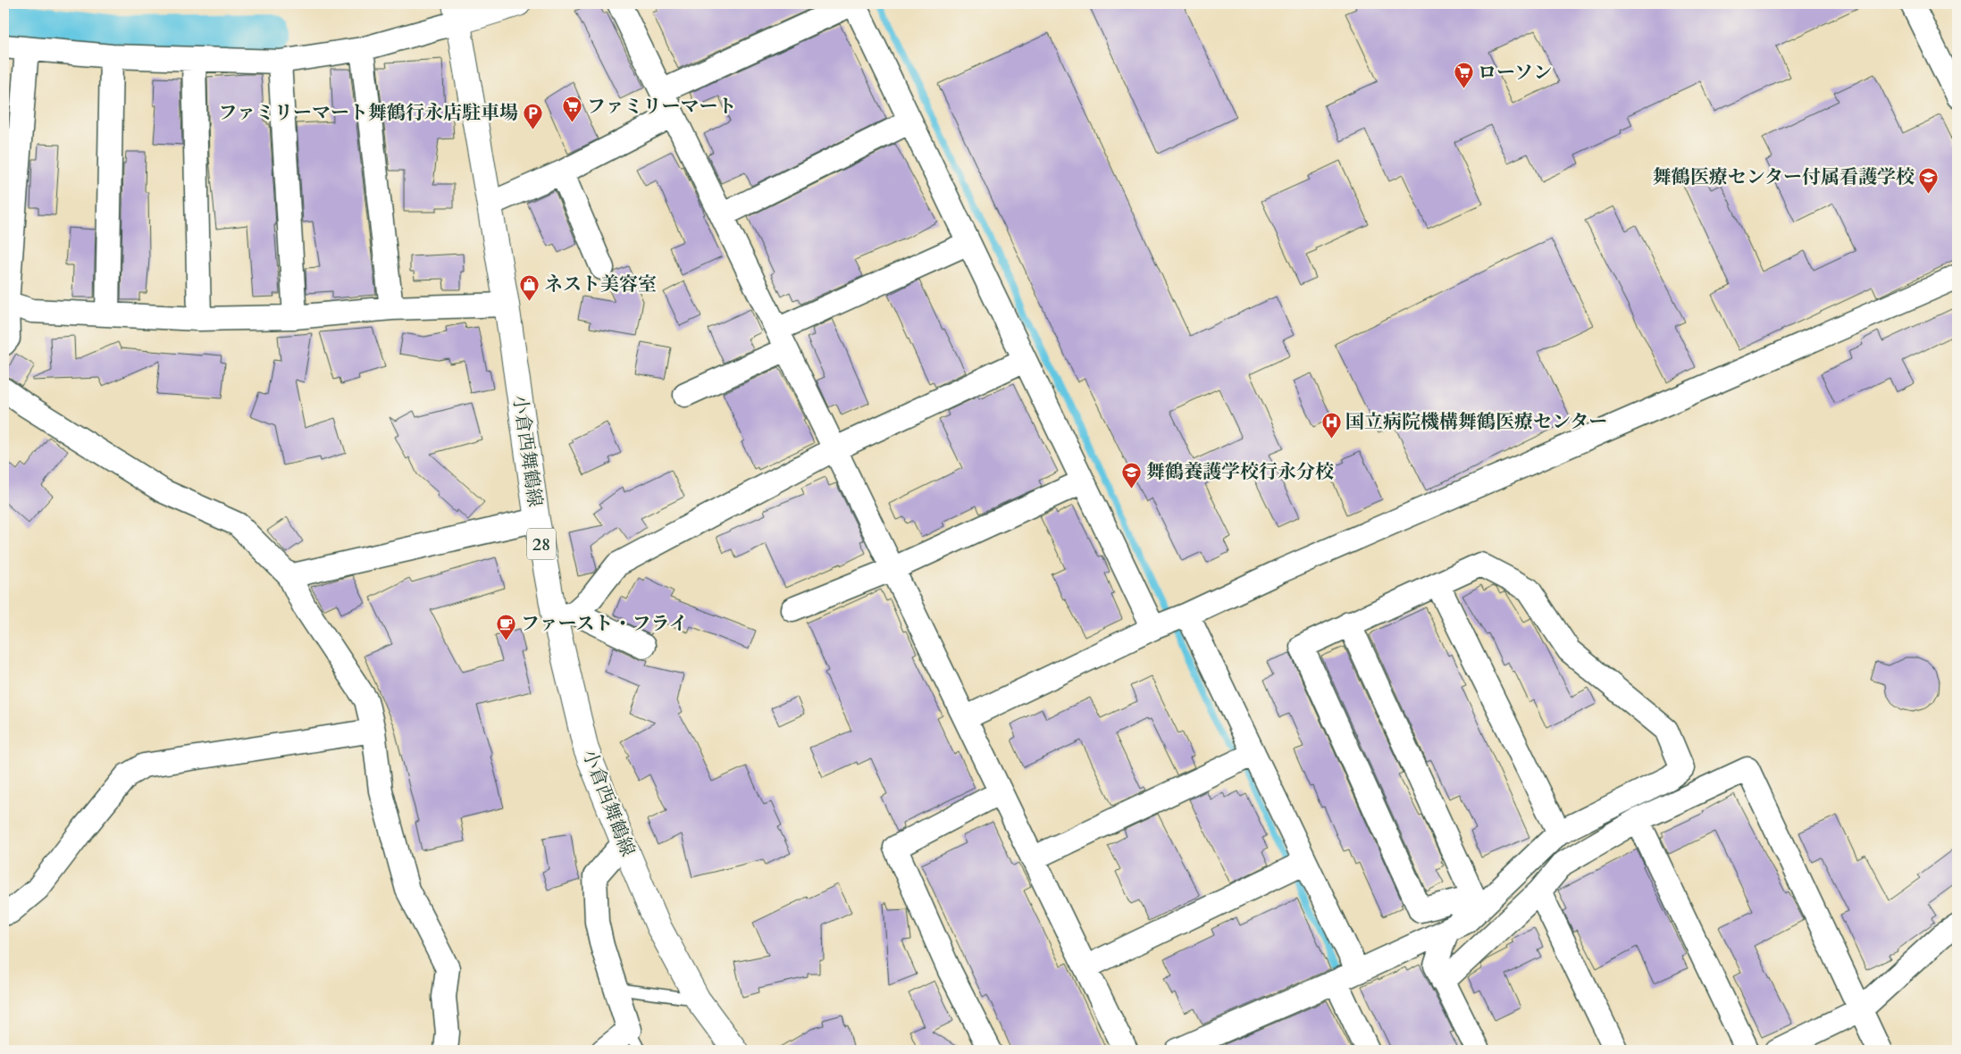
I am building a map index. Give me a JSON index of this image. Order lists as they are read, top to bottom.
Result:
{
  "streets": {
    "main road": ["小倉西舞鶴線", "28"]
  },
  "places": {
    "supermarket": ["ローソン", "ファミリーマート"],
    "parking": ["ファミリーマート舞鶴行永店駐車場"],
    "school or university": ["舞鶴医療センター付属看護学校", "舞鶴養護学校行永分校"],
    "shop": ["ネスト美容室"],
    "hospital": ["国立病院機構舞鶴医療センター"],
    "cafe": ["ファースト・フライ"]
  }
}
